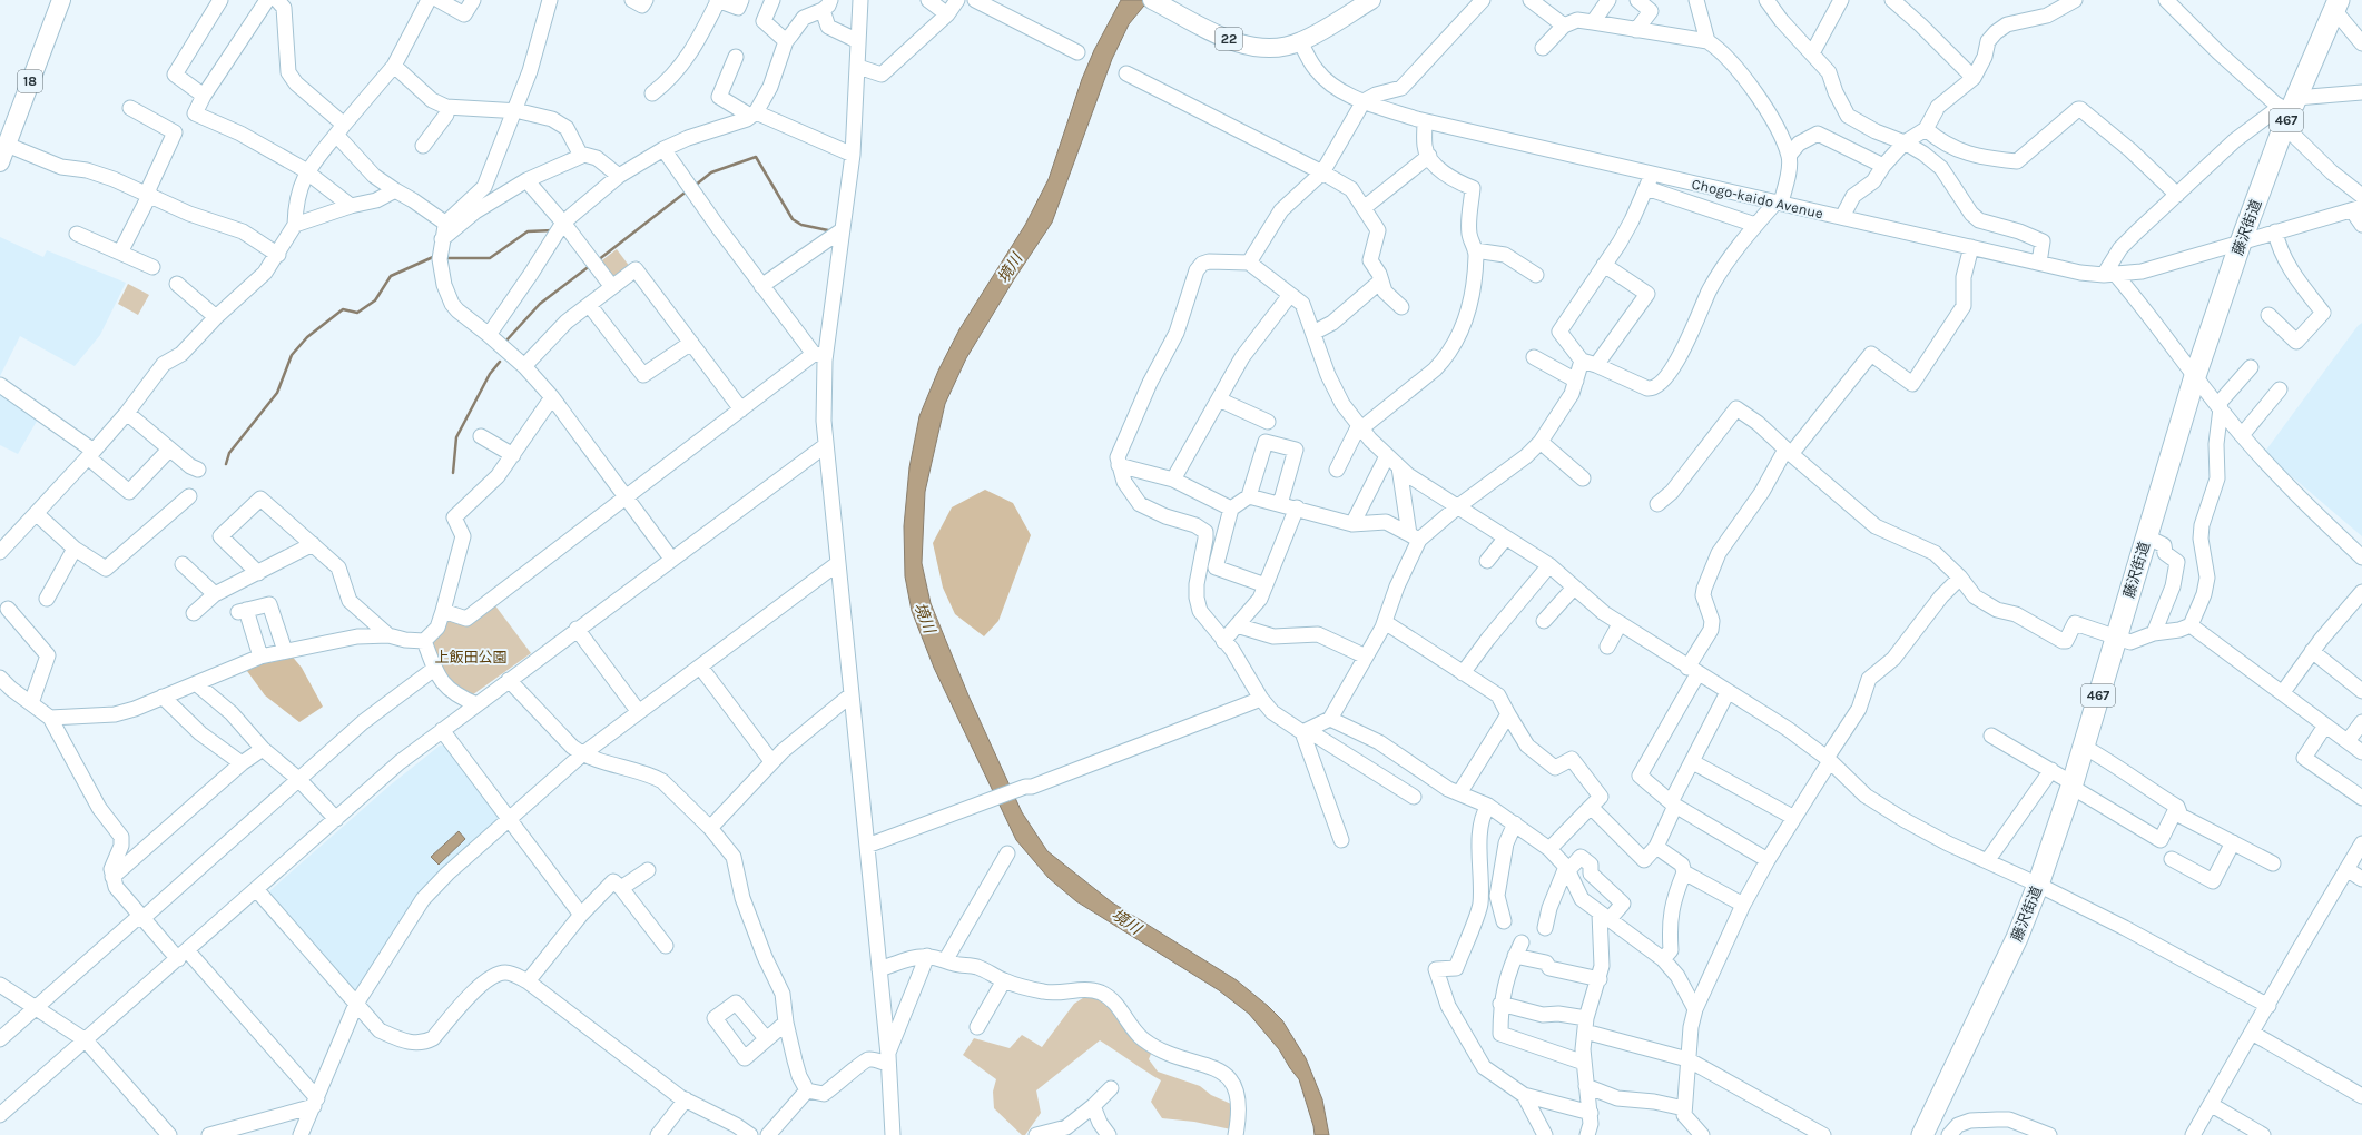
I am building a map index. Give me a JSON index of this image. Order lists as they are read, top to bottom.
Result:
{
  "streets": {
    "highway": ["467", "藤沢街道"],
    "main road": ["22", "18"],
    "street": ["Chogo-kaido Avenue"]
  },
  "crossings": [
    ["22", "Chogo-kaido Avenue"],
    ["Chogo-kaido Avenue", "藤沢街道"]
  ],
  "water": ["境川"],
  "parks": ["上飯田公園"]
}
